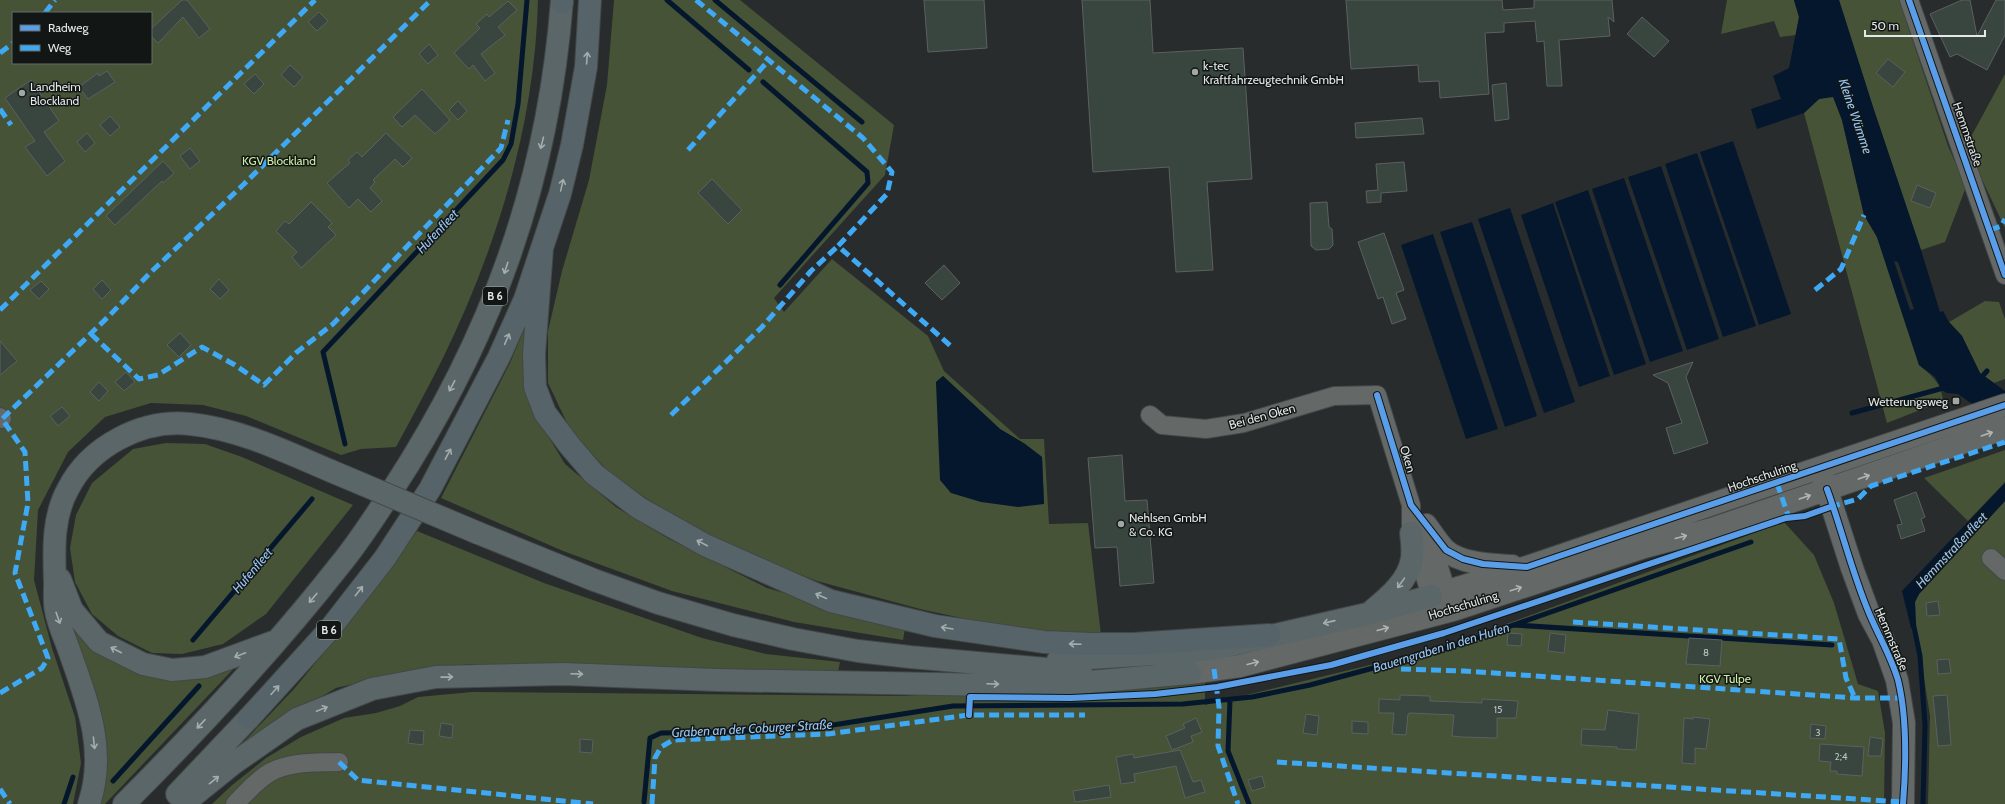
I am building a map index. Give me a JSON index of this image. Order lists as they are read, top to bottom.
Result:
{
  "streets": {
    "highway": ["B 6"],
    "street": [
      "Hemmstraße",
      "Bei den Oken",
      "Oken",
      "Hochschulring"
    ]
  },
  "crossings": [
    ["Hemmstraße", "Hochschulring"],
    ["Bei den Oken", "Oken"],
    ["Oken", "Hochschulring"]
  ],
  "water": [
    "Kleine Wümme",
    "Hufenfleet",
    "Hemmstraßenfleet",
    "Bauerngraben in den Hufen",
    "Graben an der Coburger Straße"
  ],
  "parks": ["KGV Blockland", "KGV Tulpe"],
  "places": {
    "other": ["k-tec Kraftfahrzeugtechnik GmbH", "Landheim Blockland", "Nehlsen GmbH & Co. KG"],
    "transit": ["Wetterungsweg"]
  },
  "house_numbers": [
    "8",
    "15",
    "3",
    "2;4"
  ],
  "legend": ["Radweg", "Weg"],
  "scale_bar": "50 m"
}
